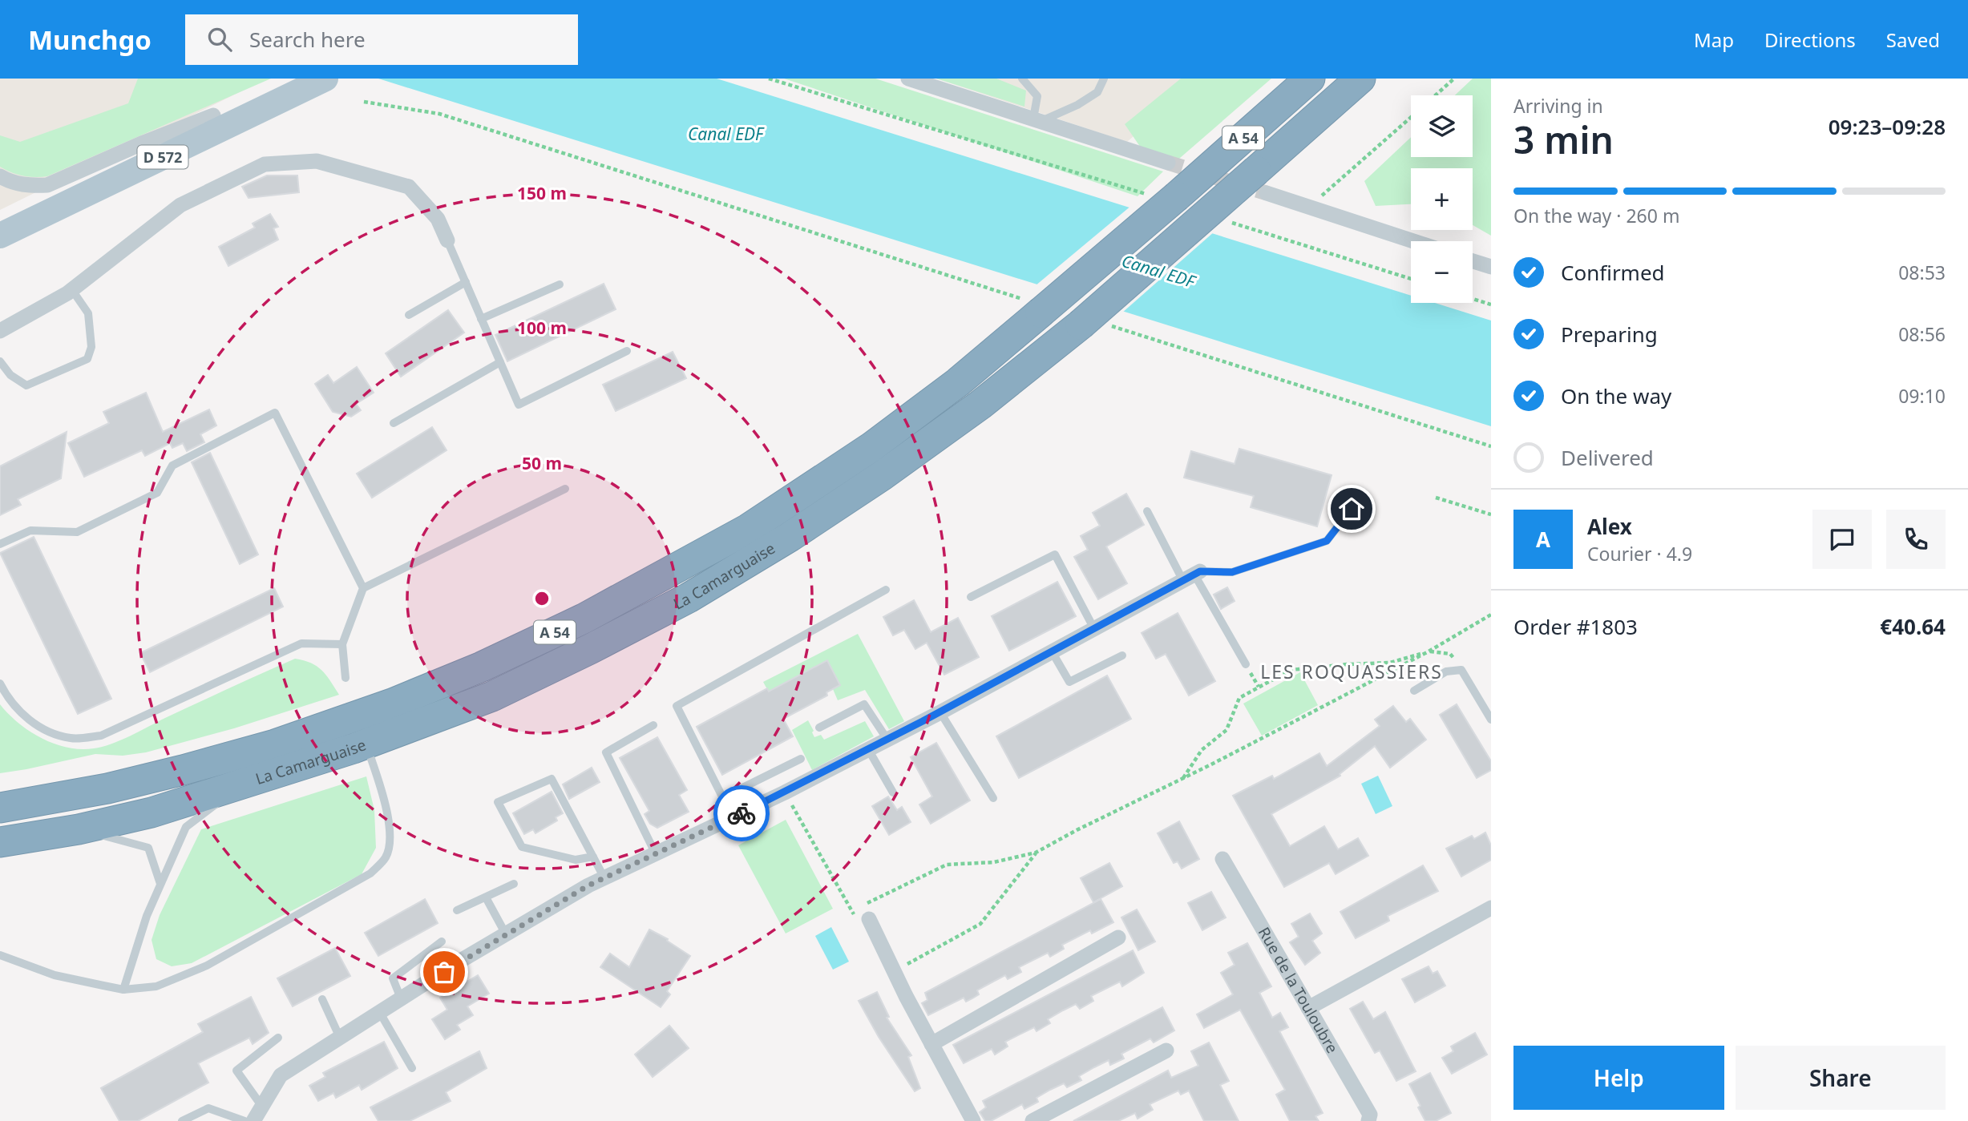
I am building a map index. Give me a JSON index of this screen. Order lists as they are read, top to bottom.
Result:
{
  "streets": {
    "highway": ["A 54", "La Camarguaise"],
    "main road": ["D 572"],
    "street": ["Rue de la Touloubre"]
  },
  "crossings": [
    ["A 54", "La Camarguaise"]
  ],
  "districts": ["LES ROQUASSIERS"],
  "water": ["Canal EDF"],
  "page": {
    "header": "Munchgo",
    "search": "Search here",
    "nav": ["Map", "Directions", "Saved"],
    "heading": ["3 min", "Arriving in", "09:23–09:28"],
    "panel": [
      "Alex",
      "Courier · 4.9",
      "Order #1803",
      "€40.64"
    ],
    "map_buttons": ["+", "−"],
    "bar": "On the way · 260 m",
    "list": [
      ["Confirmed", "08:53"],
      ["Preparing", "08:56"],
      ["On the way", "09:10"],
      "Delivered"
    ],
    "round": "A",
    "buttons": ["Help", "Share"]
  },
  "rings": ["150 m", "100 m", "50 m"]
}
